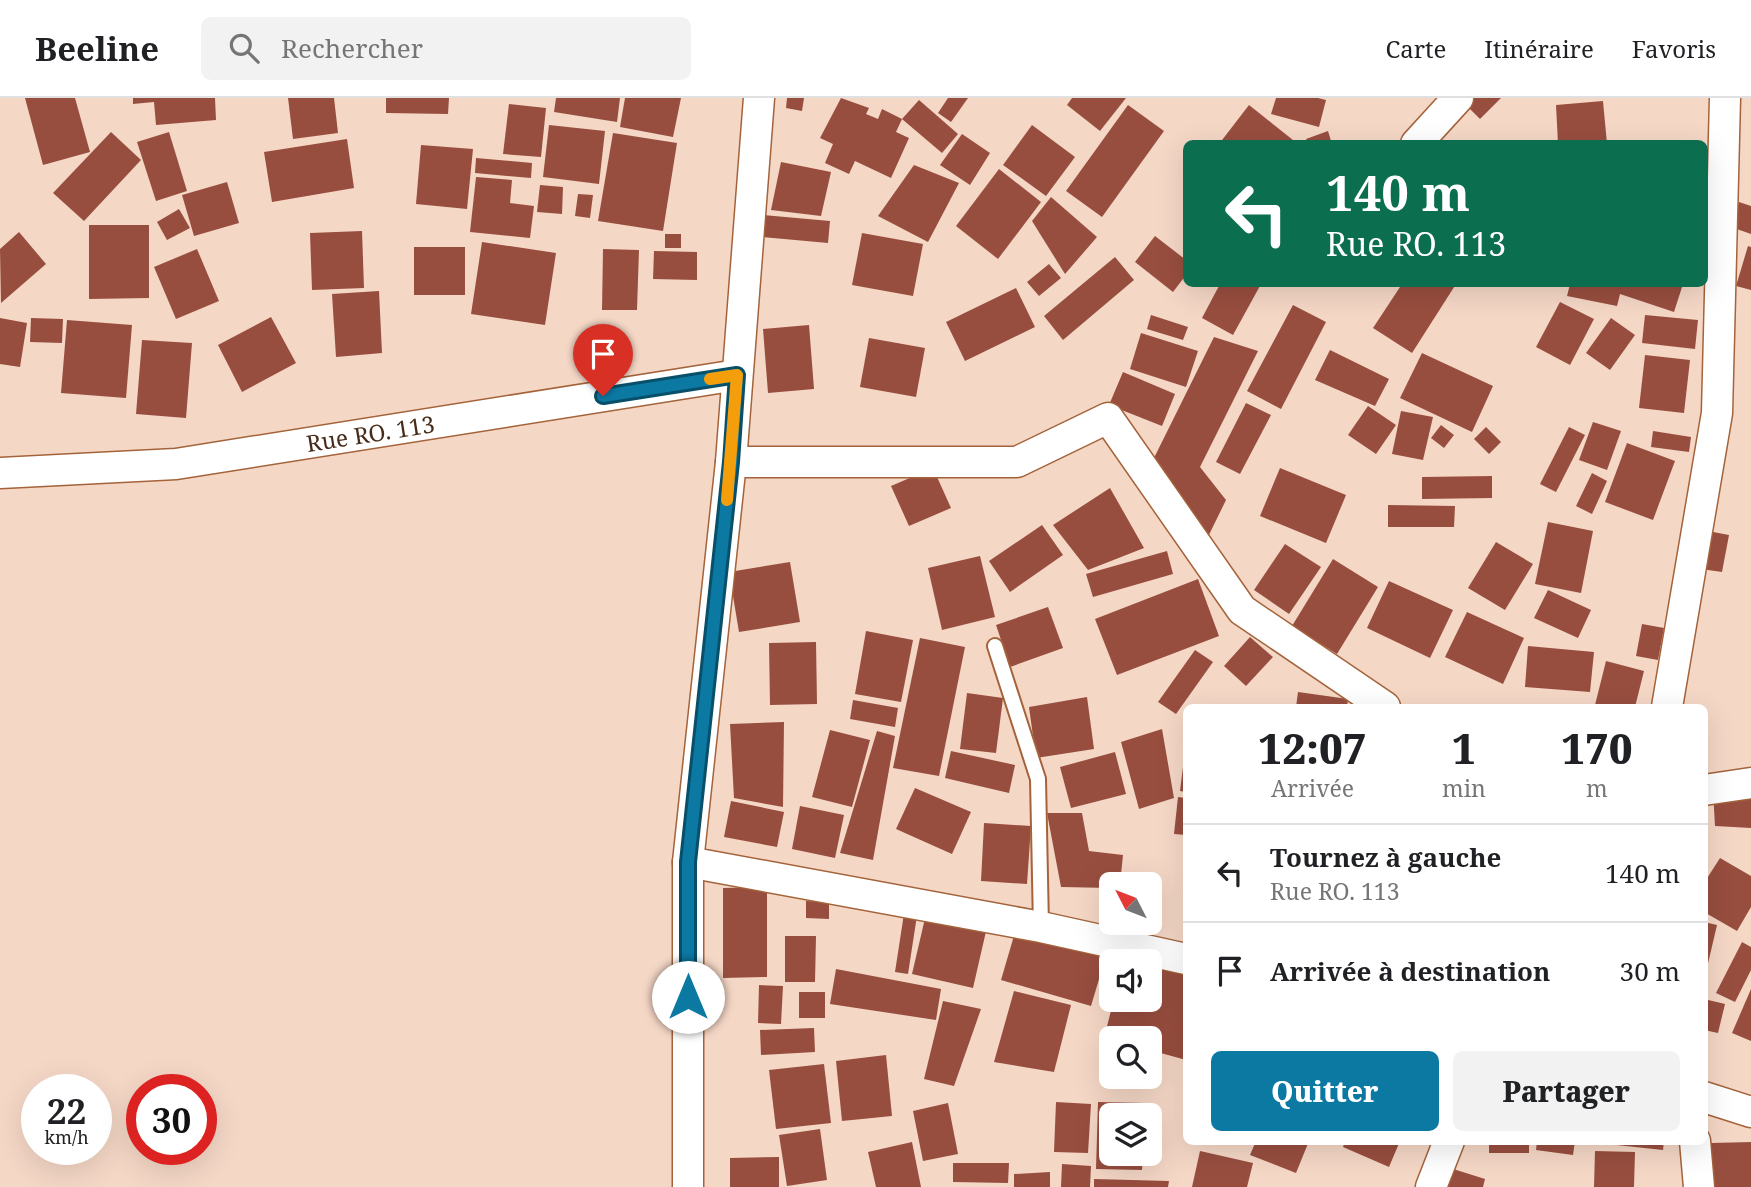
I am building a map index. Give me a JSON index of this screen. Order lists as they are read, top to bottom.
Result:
{
  "streets": {
    "street": ["Rue RO. 113"]
  },
  "north": "top left",
  "page": {
    "header": "Beeline",
    "search": "Rechercher",
    "nav": ["Carte", "Itinéraire", "Favoris"],
    "turn": ["140 m", "Rue RO. 113"],
    "eta": [
      "12:07",
      "Arrivée",
      "1",
      "min",
      "170",
      "m"
    ],
    "list": [
      {
        "name": "Tournez à gauche",
        "note": "Rue RO. 113",
        "value": "140 m"
      },
      {
        "name": "Arrivée à destination",
        "value": "30 m"
      }
    ],
    "buttons": ["Quitter", "Partager"],
    "speed": "22 km/h",
    "limit": "30"
  }
}
